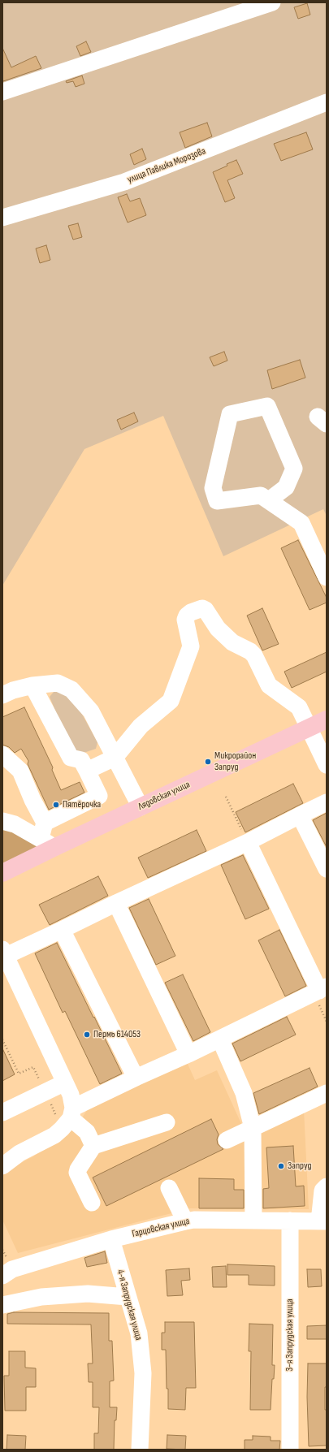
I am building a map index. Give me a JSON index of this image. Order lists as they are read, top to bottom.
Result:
{
  "streets": {
    "main road": ["Лядовская улица"],
    "street": [
      "улица Павлика Морозова",
      "Гарцовская улица",
      "4-я Запрудская улица",
      "3-я Запрудская улица"
    ]
  },
  "crossings": [
    ["Гарцовская улица", "4-я Запрудская улица"],
    ["Гарцовская улица", "3-я Запрудская улица"]
  ],
  "places": [
    "Микрорайон Запруд",
    "Пятёрочка",
    "Пермь 614053",
    "Запруд"
  ]
}
